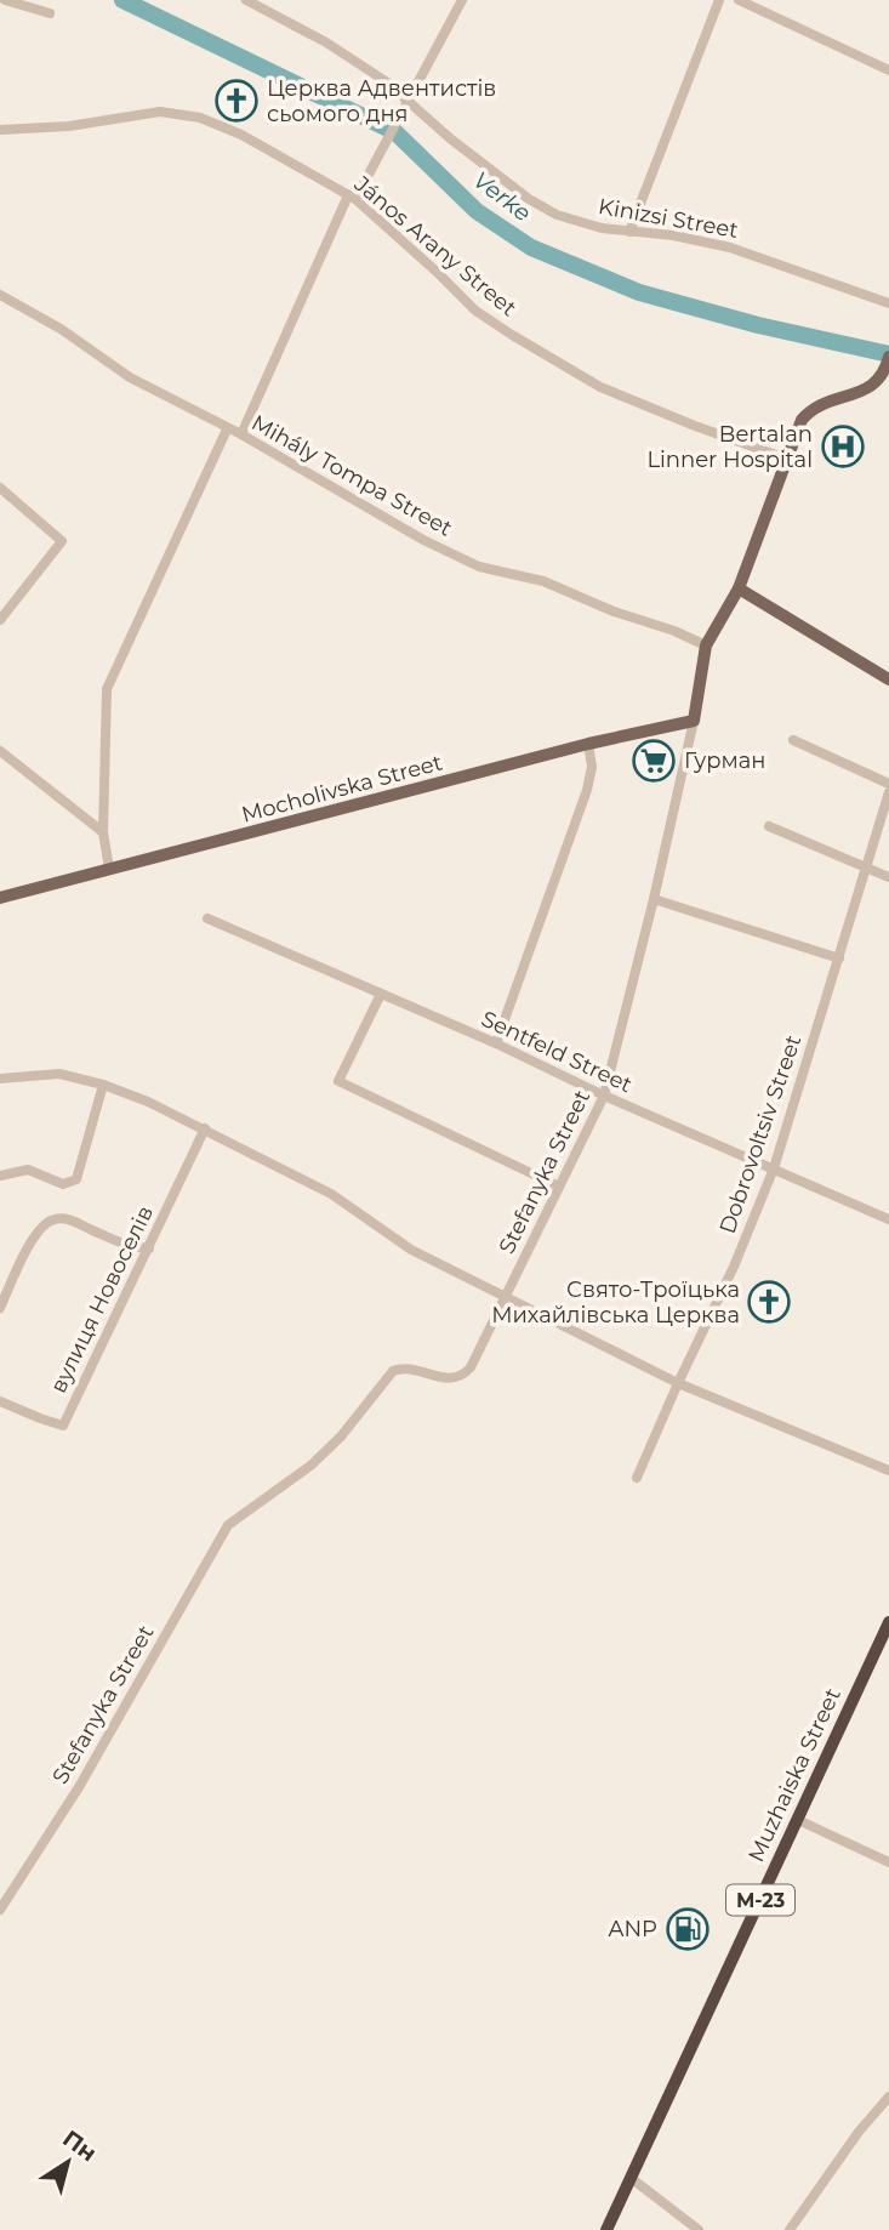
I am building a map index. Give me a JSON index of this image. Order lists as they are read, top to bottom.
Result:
{
  "streets": {
    "highway": ["Muzhaiska Street", "М-23"],
    "main road": ["Mocholivska Street", "Stefanyka Street"],
    "street": [
      "Kinizsi Street",
      "János Arany Street",
      "Mihály Tompa Street",
      "Sentfeld Street",
      "Dobrovoltsiv Street",
      "вулиця Новоселів"
    ]
  },
  "crossings": [
    ["János Arany Street", "Stefanyka Street"],
    ["Mihály Tompa Street", "Stefanyka Street"],
    ["Mocholivska Street", "Stefanyka Street"],
    ["Sentfeld Street", "Dobrovoltsiv Street"],
    ["Sentfeld Street", "Stefanyka Street"],
    ["Muzhaiska Street", "М-23"]
  ],
  "water": ["Verke"],
  "places": {
    "church": ["Церква Адвентистів сьомого дня", "Свято-Троїцька Михайлівська Церква"],
    "hospital": ["Bertalan Linner Hospital"],
    "supermarket": ["Гурман"],
    "fuel station": ["ANP"]
  },
  "north": "top right"
}
